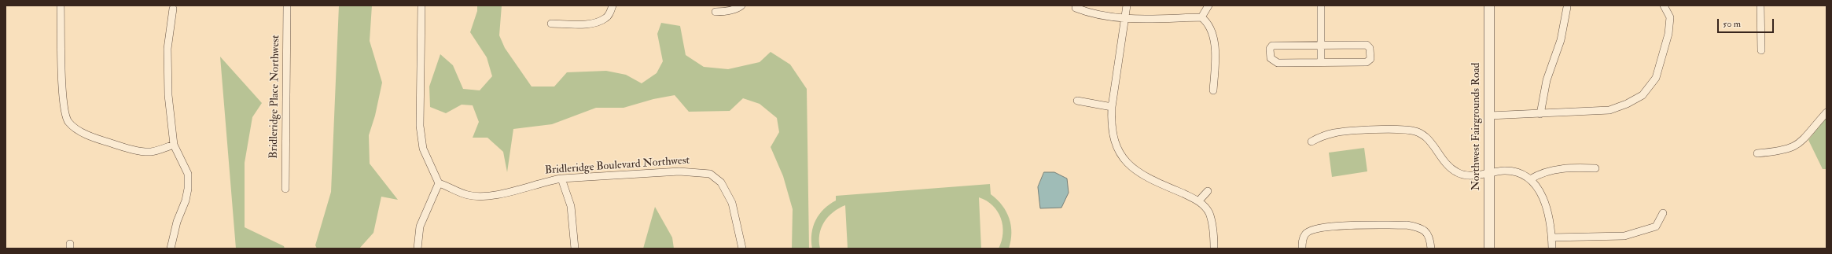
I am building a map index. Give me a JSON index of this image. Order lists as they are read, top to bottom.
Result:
{
  "streets": {
    "main road": ["Northwest Fairgrounds Road"],
    "street": ["Bridleridge Place Northwest", "Bridleridge Boulevard Northwest"]
  },
  "scale_bar": "50 m"
}
